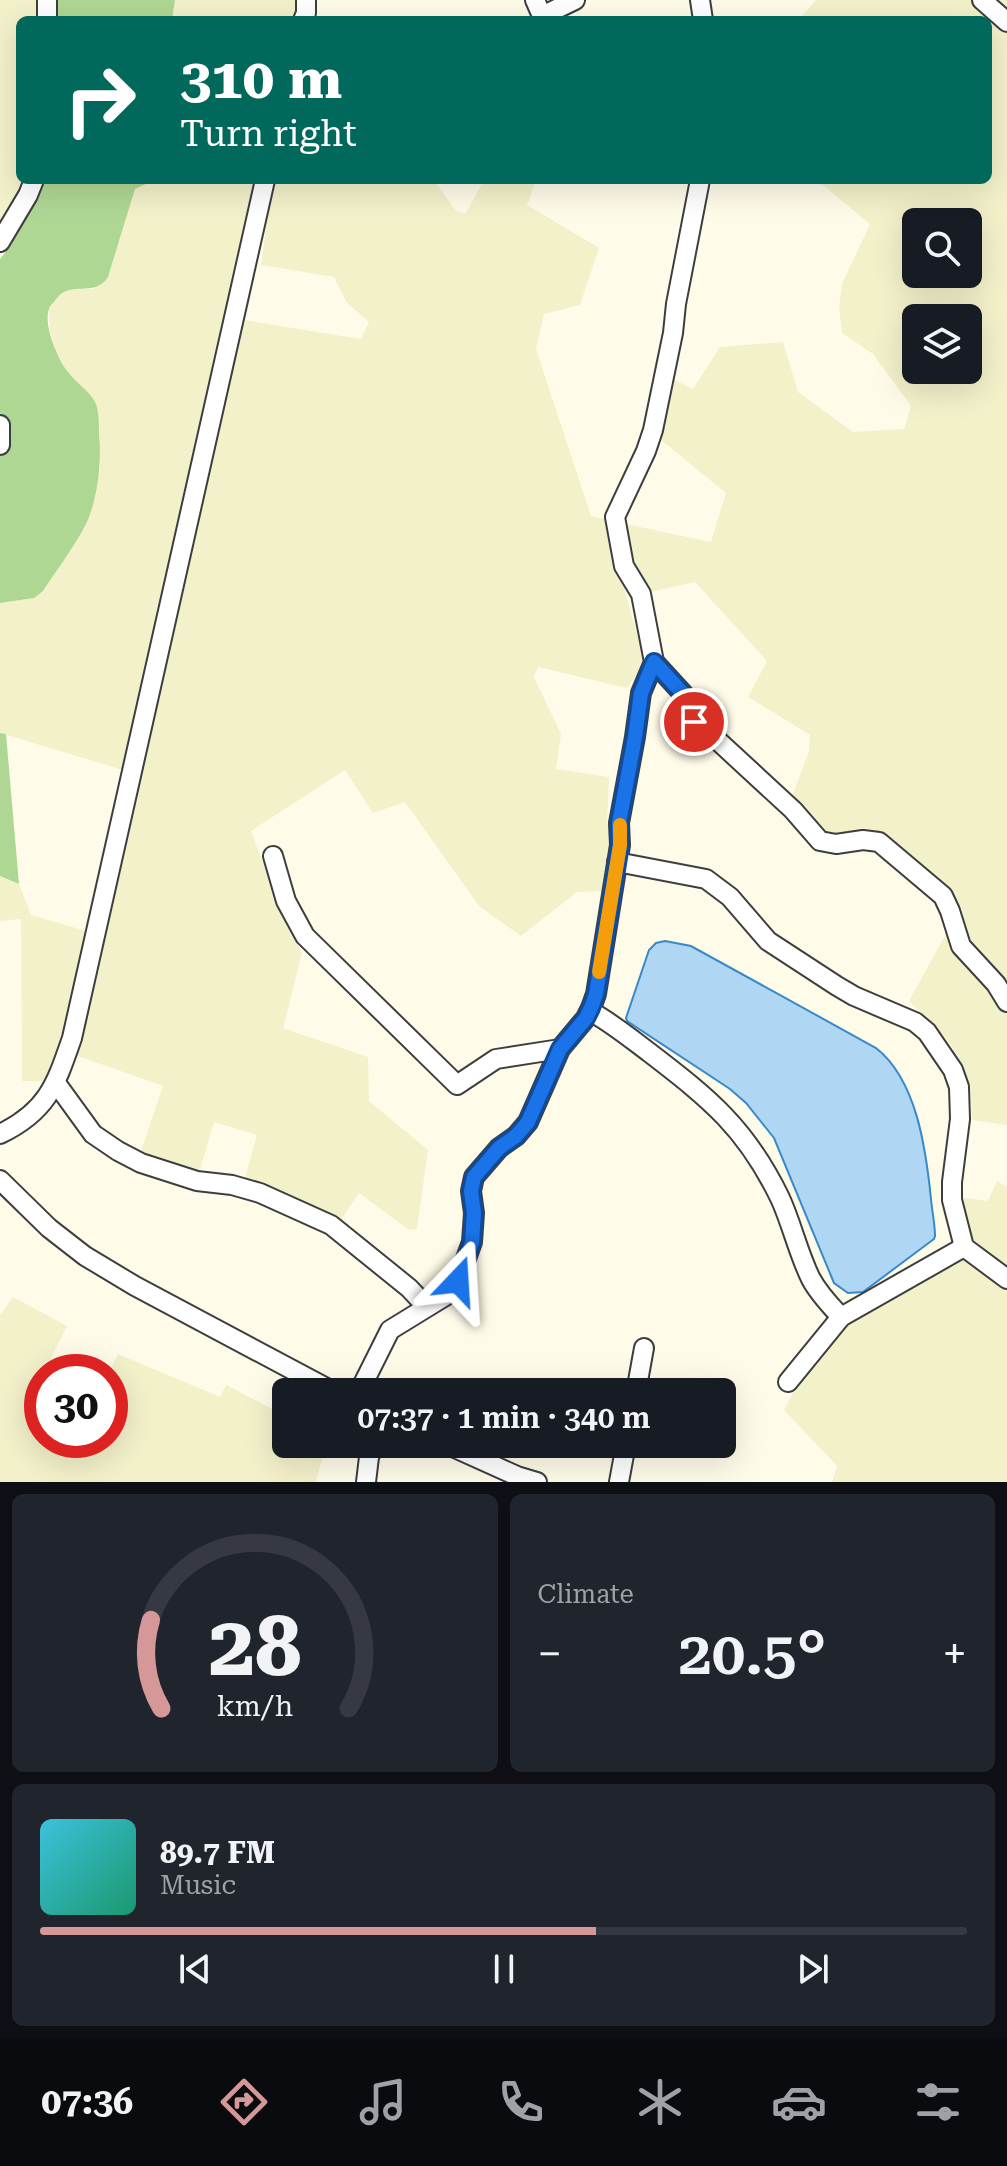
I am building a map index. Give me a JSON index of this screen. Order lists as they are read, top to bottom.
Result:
{
  "page": {
    "turn": ["310 m", "Turn right"],
    "limit": "30",
    "trip": "07:37 · 1 min · 340 m",
    "tile": "Climate",
    "heat": ["−", "20.5°", "+"],
    "song": ["89.7 FM", "Music"],
    "tabs": "07:36",
    "gauge": ["28", "km/h"]
  }
}
